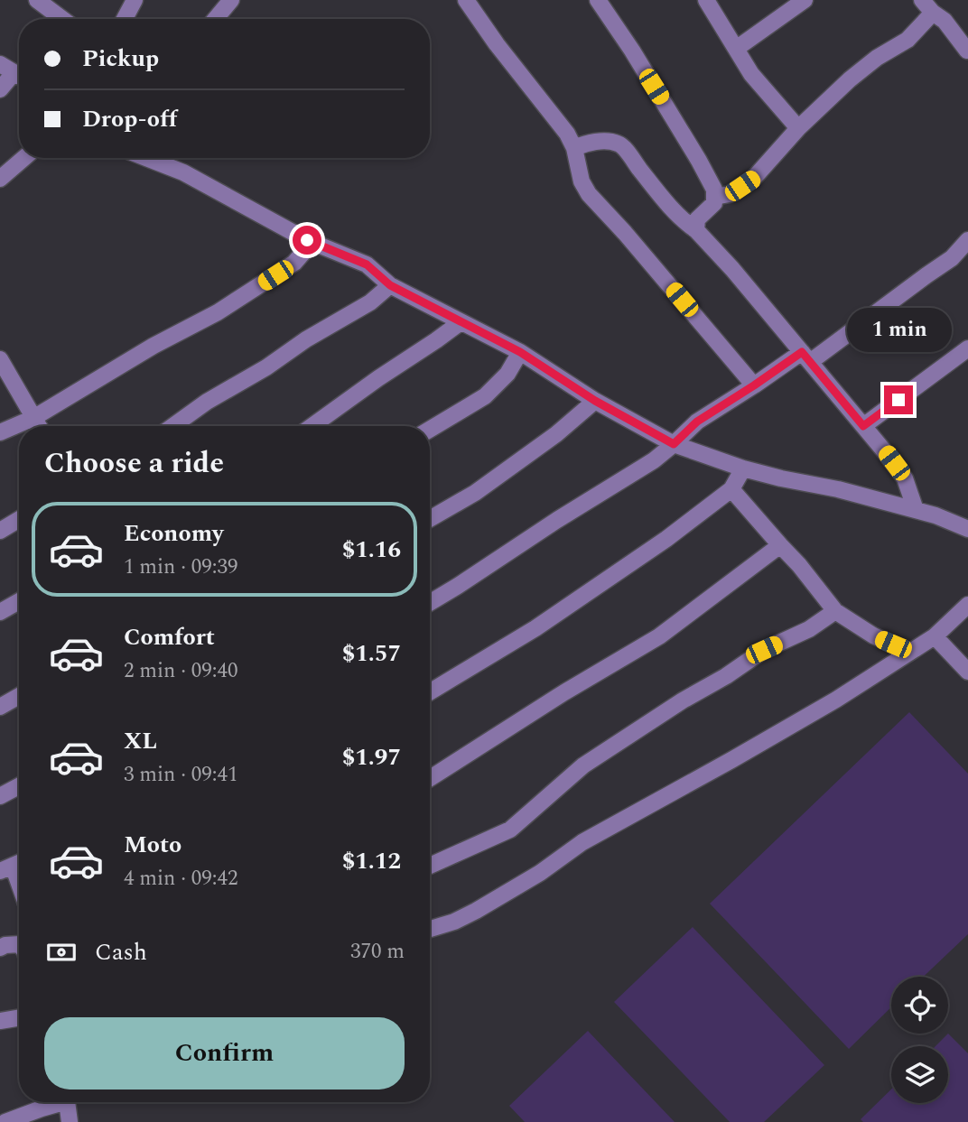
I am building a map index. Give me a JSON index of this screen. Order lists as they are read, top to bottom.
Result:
{
  "page": {
    "banner": ["Pickup", "Drop-off"],
    "bubble": "1 min",
    "heading": "Choose a ride",
    "list": [
      {
        "name": "Economy",
        "note": "1 min · 09:39",
        "value": "$1.16"
      },
      {
        "name": "Comfort",
        "note": "2 min · 09:40",
        "value": "$1.57"
      },
      {
        "name": "XL",
        "note": "3 min · 09:41",
        "value": "$1.97"
      },
      {
        "name": "Moto",
        "note": "4 min · 09:42",
        "value": "$1.12"
      }
    ],
    "pay": ["Cash", "370 m"],
    "buttons": "Confirm"
  }
}
